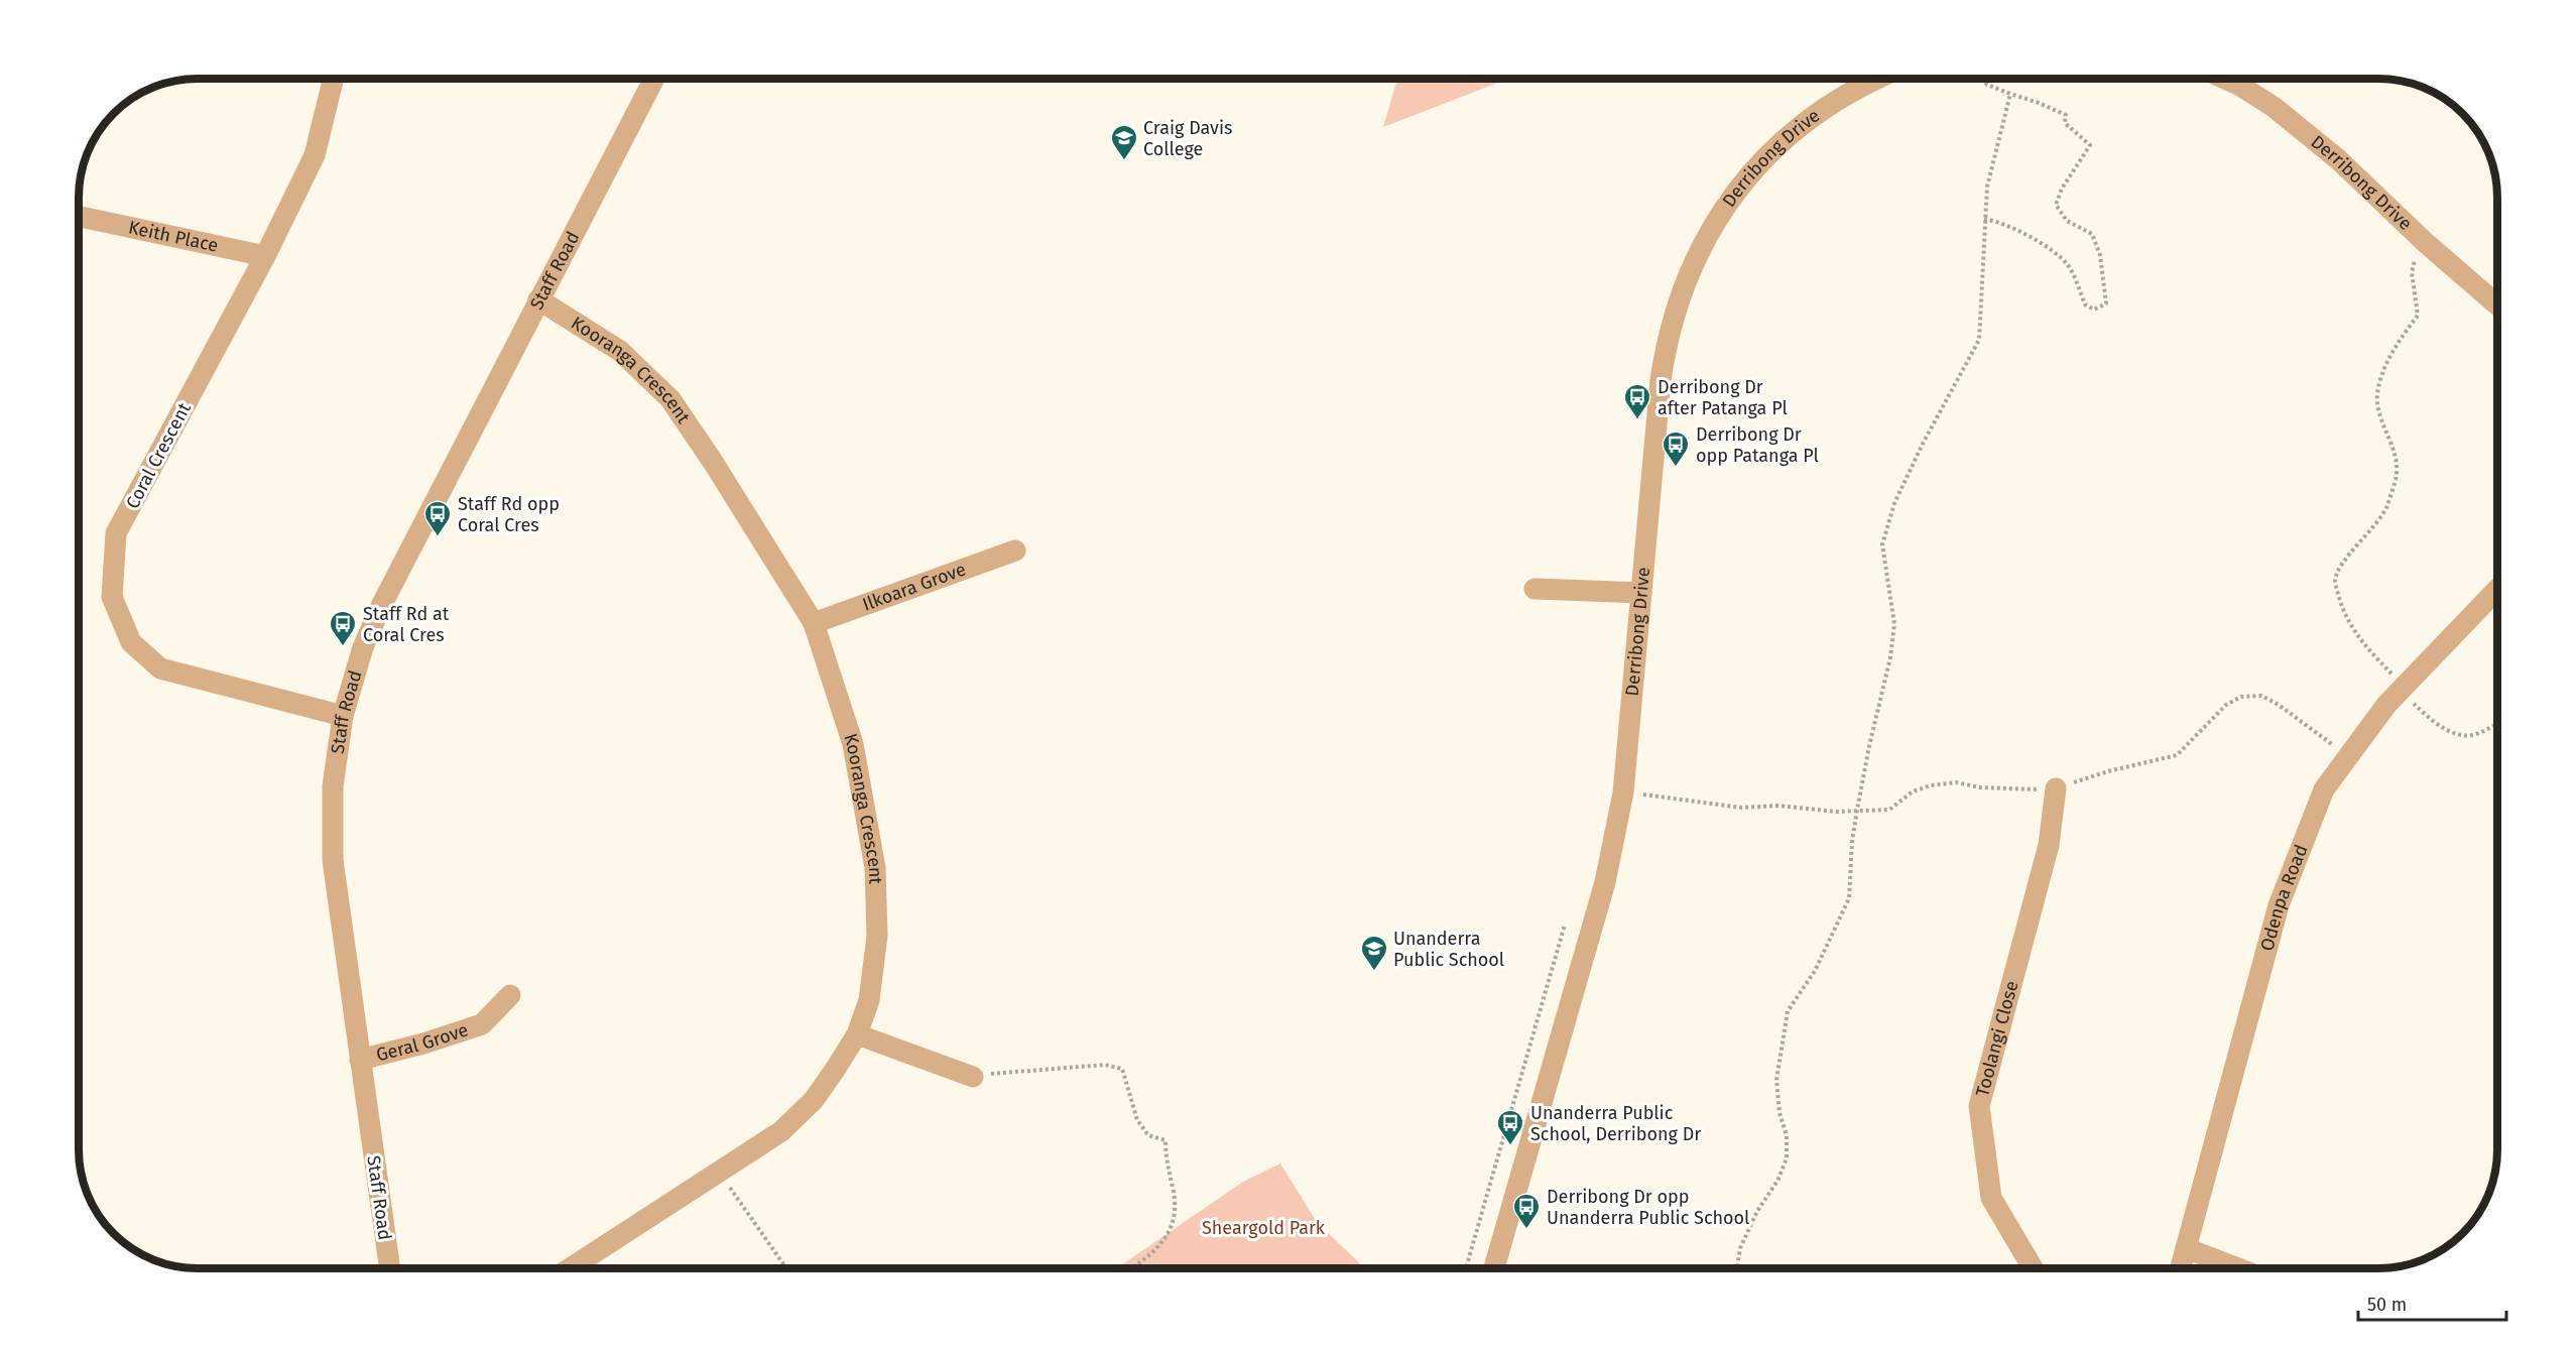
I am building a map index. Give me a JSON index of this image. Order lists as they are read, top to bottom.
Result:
{
  "streets": {
    "street": [
      "Derribong Drive",
      "Keith Place",
      "Staff Road",
      "Kooranga Crescent",
      "Coral Crescent",
      "Ilkoara Grove",
      "Odenpa Road",
      "Toolangi Close",
      "Geral Grove"
    ]
  },
  "crossings": [
    ["Keith Place", "Coral Crescent"],
    ["Staff Road", "Kooranga Crescent"],
    ["Staff Road", "Coral Crescent"],
    ["Staff Road", "Geral Grove"],
    ["Kooranga Crescent", "Ilkoara Grove"]
  ],
  "parks": ["Sheargold Park"],
  "places": {
    "school or university": ["Craig Davis College", "Unanderra Public School"],
    "bus stop": [
      "Derribong Dr after Patanga Pl",
      "Derribong Dr opp Patanga Pl",
      "Staff Rd opp Coral Cres",
      "Staff Rd at Coral Cres",
      "Unanderra Public School, Derribong Dr",
      "Derribong Dr opp Unanderra Public School"
    ]
  },
  "scale_bar": "50 m"
}
